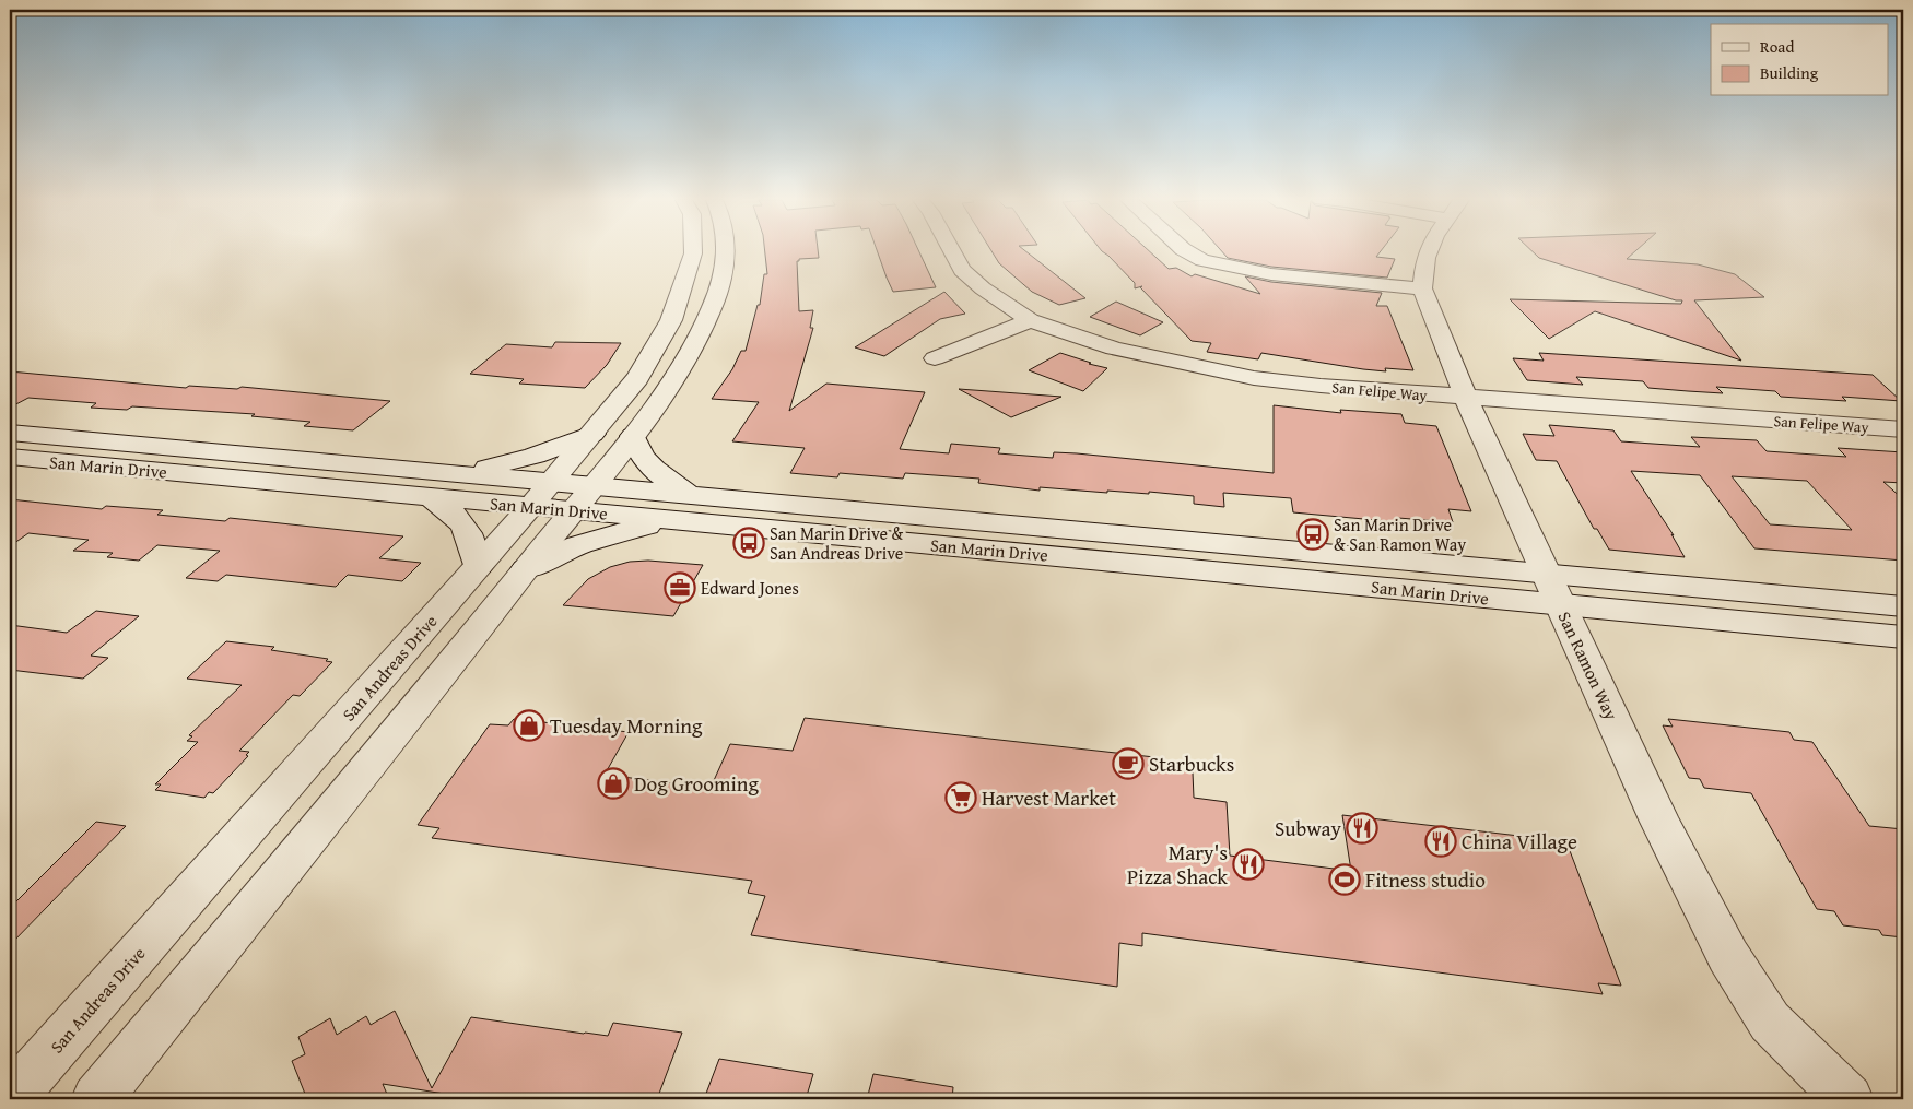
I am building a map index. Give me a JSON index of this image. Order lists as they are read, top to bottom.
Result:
{
  "streets": {
    "street": [
      "San Felipe Way",
      "San Marin Drive",
      "San Ramon Way",
      "San Andreas Drive"
    ]
  },
  "crossings": [
    ["San Felipe Way", "San Ramon Way"],
    ["San Marin Drive", "San Ramon Way"],
    ["San Marin Drive", "San Andreas Drive"]
  ],
  "places": {
    "bus stop": ["San Marin Drive & San Ramon Way", "San Marin Drive & San Andreas Drive"],
    "office": ["Edward Jones"],
    "shop": ["Tuesday Morning", "Dog Grooming"],
    "cafe": ["Starbucks"],
    "supermarket": ["Harvest Market"],
    "restaurant": ["Subway", "China Village", "Mary's Pizza Shack"],
    "sports": ["Fitness studio"]
  },
  "legend": ["Road", "Building"]
}
